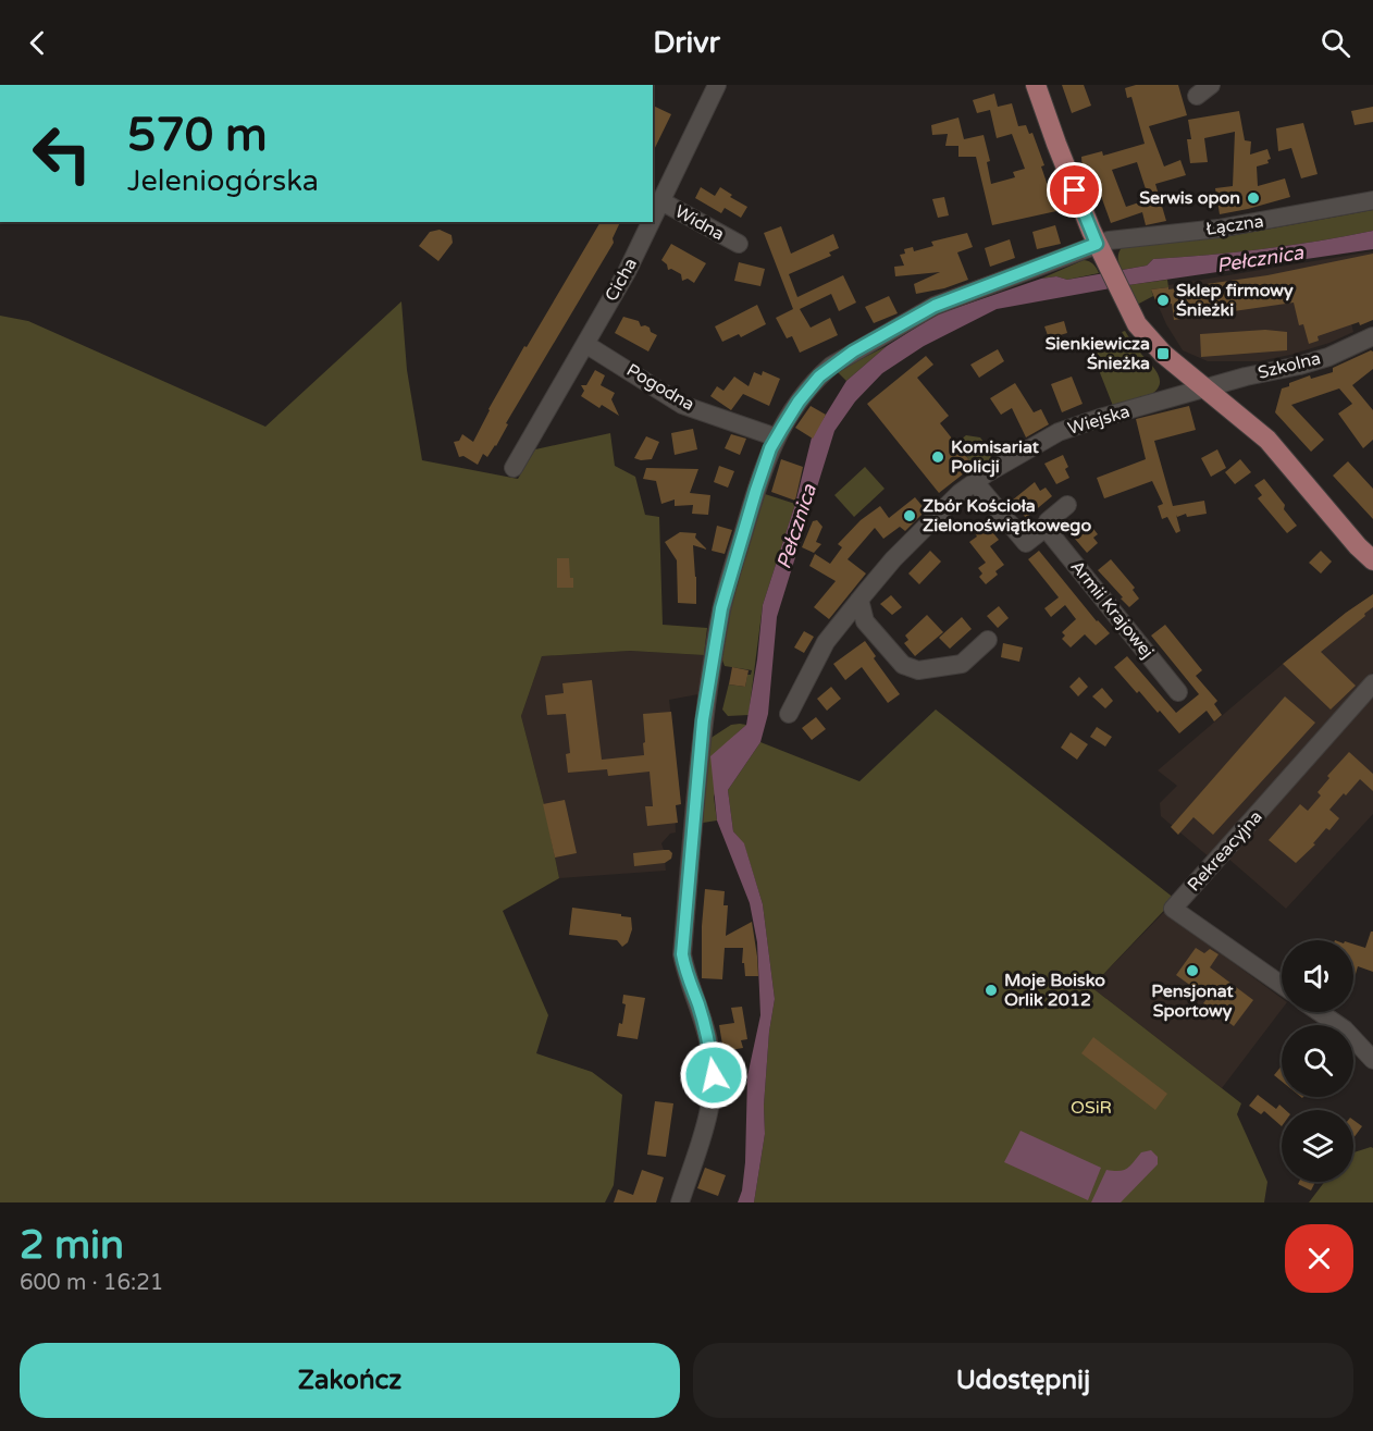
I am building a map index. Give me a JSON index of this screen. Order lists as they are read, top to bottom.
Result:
{
  "streets": {
    "street": [
      "Widna",
      "Łączna",
      "Cicha",
      "Szkolna",
      "Pogodna",
      "Wiejska",
      "Armii Krajowej",
      "Rekreacyjna"
    ]
  },
  "crossings": [
    ["Widna", "Cicha"],
    ["Łączna", "Pogodna"],
    ["Cicha", "Pogodna"],
    ["Szkolna", "Wiejska"]
  ],
  "water": ["Pełcznica"],
  "parks": ["OSiR"],
  "places": {
    "other": [
      "Serwis opon",
      "Sklep firmowy Śnieżki",
      "Komisariat Policji",
      "Zbór Kościoła Zielonoświątkowego",
      "Pensjonat Sportowy",
      "Moje Boisko Orlik 2012"
    ],
    "transit": ["Sienkiewicza Śnieżka"]
  },
  "page": {
    "header": "Drivr",
    "turn": ["570 m", "Jeleniogórska"],
    "heading": ["2 min", "600 m · 16:21"],
    "buttons": ["Zakończ", "Udostępnij"]
  }
}
